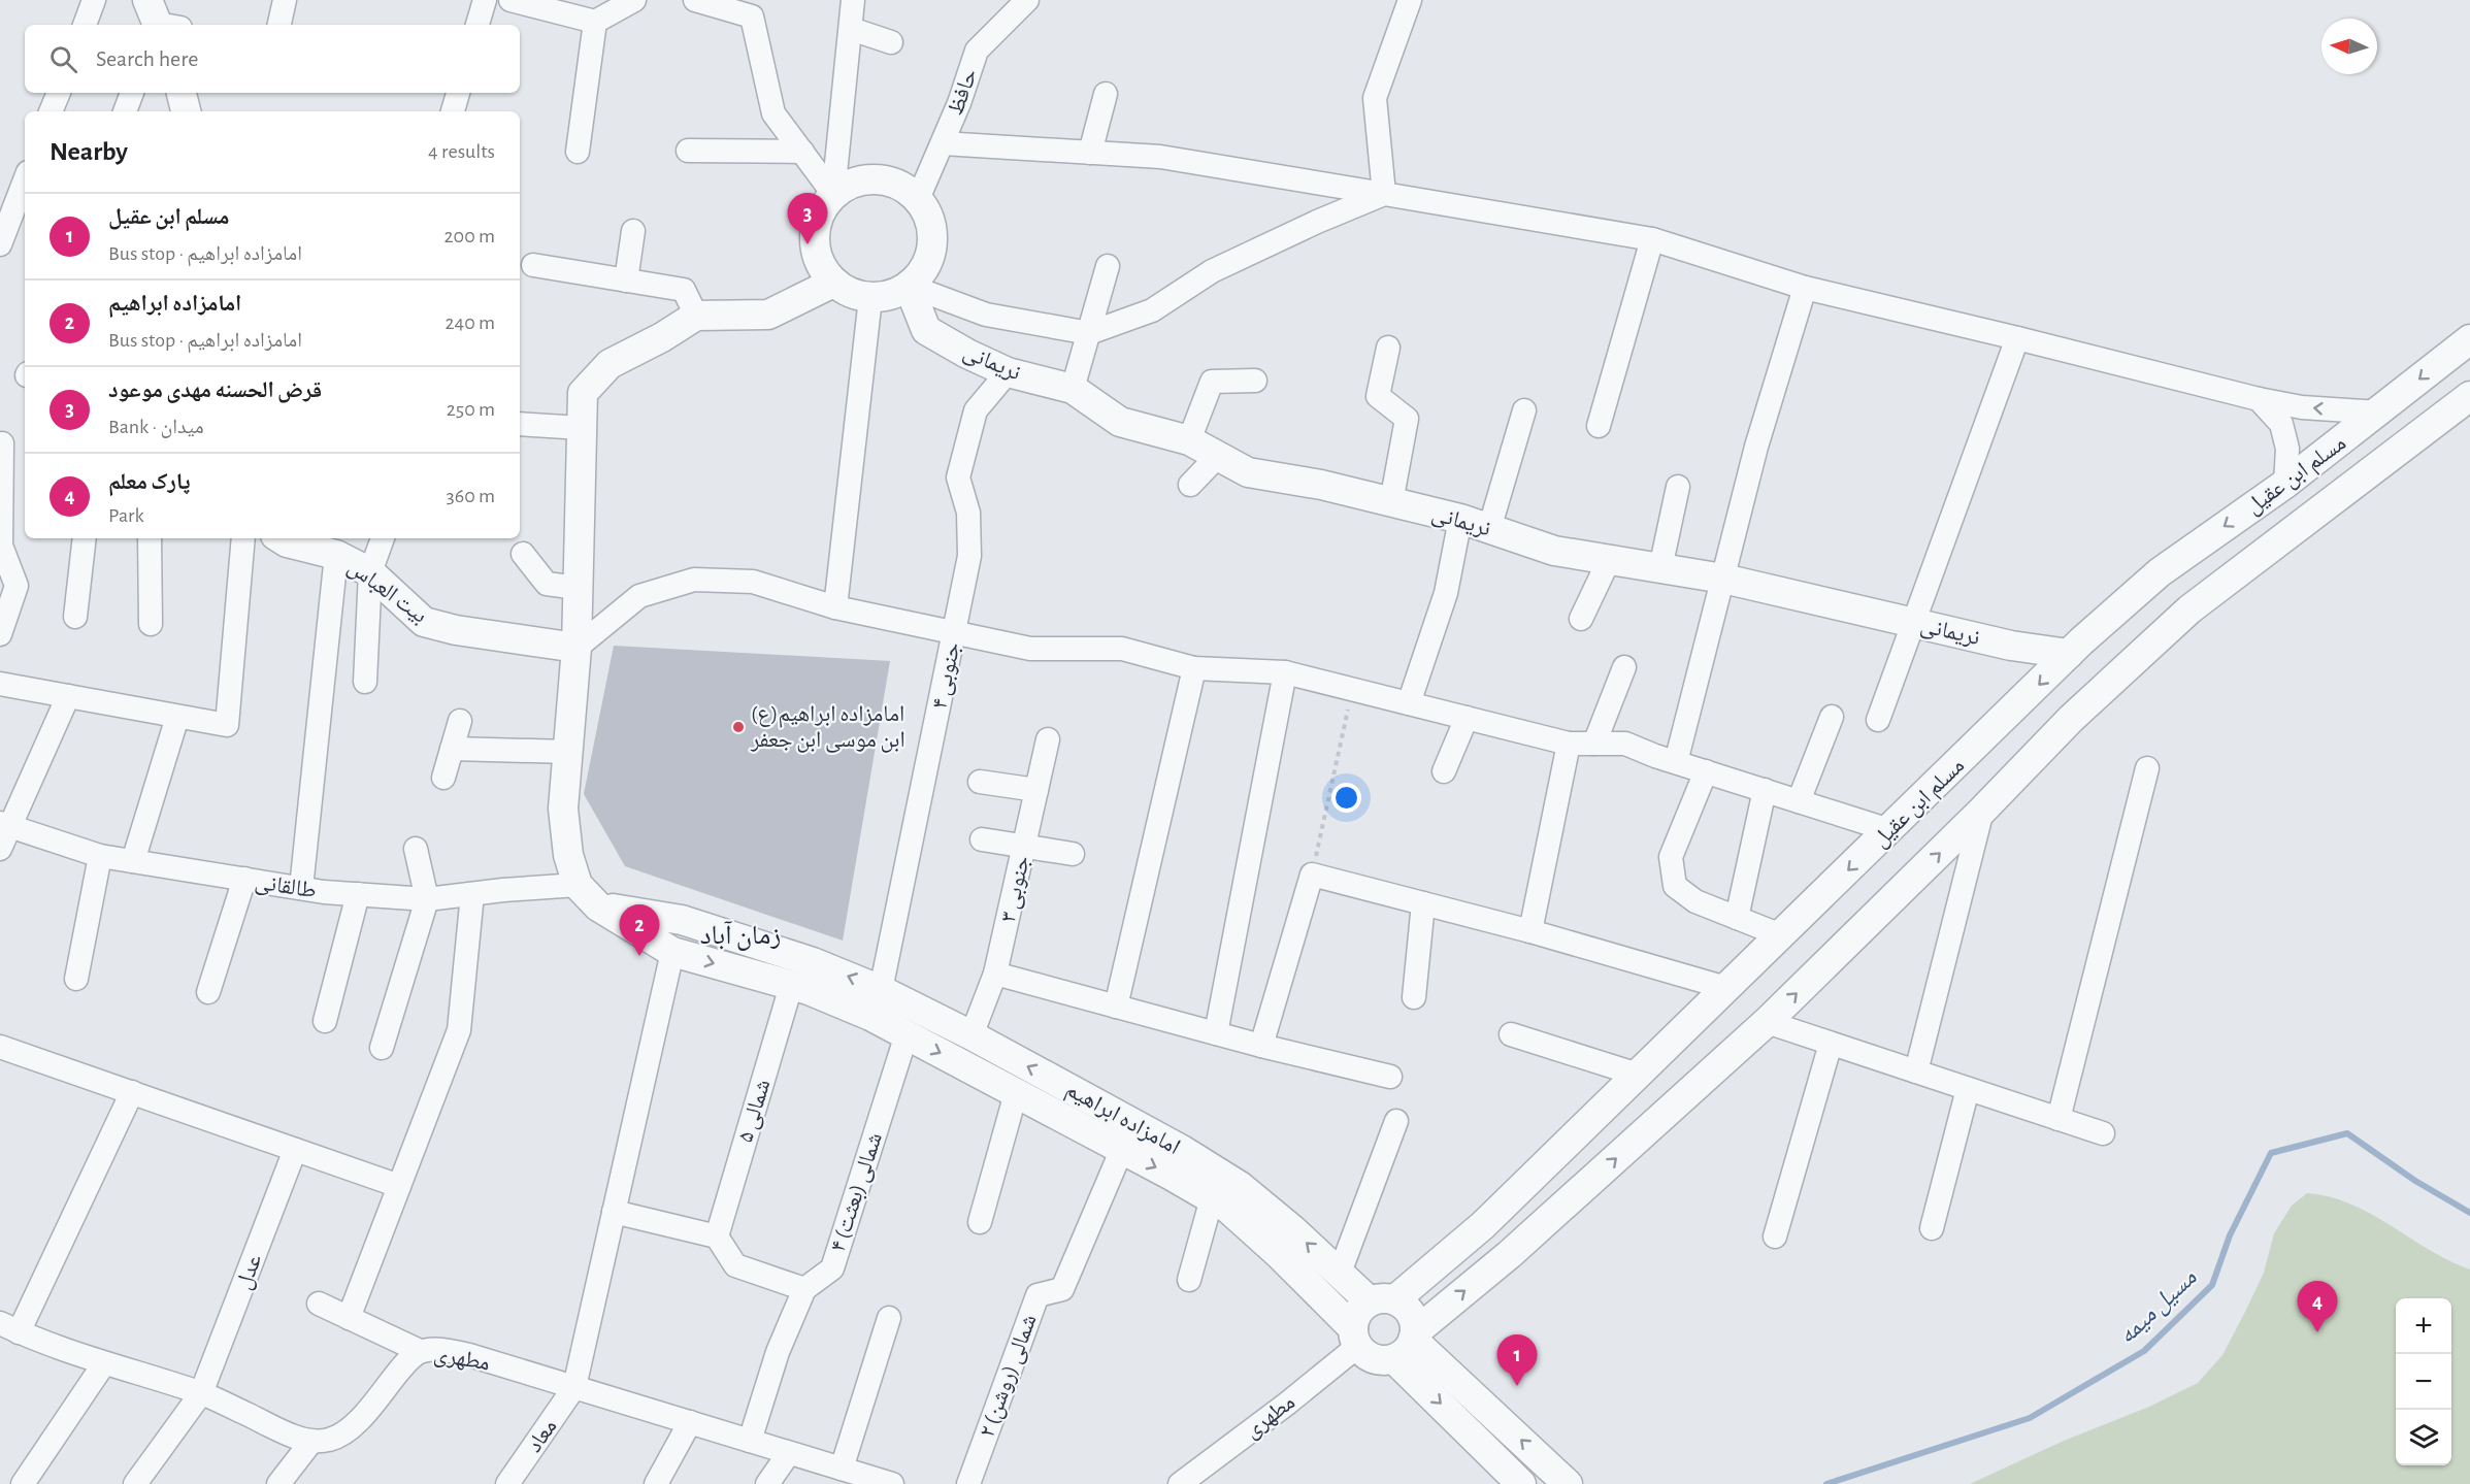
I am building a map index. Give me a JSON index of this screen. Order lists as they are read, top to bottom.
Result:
{
  "streets": {
    "street": [
      "حافظ",
      "نریمانی",
      "مسلم ابن عقیل",
      "بیت العباس",
      "۴ جنوبی",
      "طالقانی",
      "۳ جنوبی",
      "۵ شمالی",
      "امامزاده ابراهیم",
      "۴ شمالی (بعثت)",
      "عدل",
      "مطهری",
      "۲ شمالی (روشن)",
      "معاد"
    ]
  },
  "crossings": [
    ["حافظ", "نریمانی"],
    ["نریمانی", "مسلم ابن عقیل"],
    ["نریمانی", "۴ جنوبی"],
    ["مسلم ابن عقیل", "امامزاده ابراهیم"],
    ["مسلم ابن عقیل", "مطهری"],
    ["بیت العباس", "امامزاده ابراهیم"],
    ["۴ جنوبی", "امامزاده ابراهیم"],
    ["طالقانی", "امامزاده ابراهیم"],
    ["۳ جنوبی", "امامزاده ابراهیم"],
    ["۵ شمالی", "امامزاده ابراهیم"],
    ["امامزاده ابراهیم", "۴ شمالی (بعثت)"],
    ["امامزاده ابراهیم", "مطهری"],
    ["امامزاده ابراهیم", "۲ شمالی (روشن)"],
    ["مطهری", "معاد"]
  ],
  "districts": ["زمان آباد"],
  "water": ["مسیل میمه"],
  "places": ["(ع)امامزاده ابراهیم ابن موسی ابن جعفر"],
  "north": "left",
  "page": {
    "search": "Search here",
    "heading": ["Nearby", "4 results"],
    "list": [
      {
        "mark": "1",
        "name": "مسلم ابن عقیل",
        "note": "Bus stop · امامزاده ابراهیم",
        "value": "200 m"
      },
      {
        "mark": "2",
        "name": "امامزاده ابراهیم",
        "note": "Bus stop · امامزاده ابراهیم",
        "value": "240 m"
      },
      {
        "mark": "3",
        "name": "قرض الحسنه مهدی موعود",
        "note": "Bank · میدان",
        "value": "250 m"
      },
      {
        "mark": "4",
        "name": "پارک معلم",
        "note": "Park",
        "value": "360 m"
      }
    ],
    "pins": [
      "3",
      "2",
      "4",
      "1"
    ],
    "map_buttons": ["+", "−"]
  }
}
